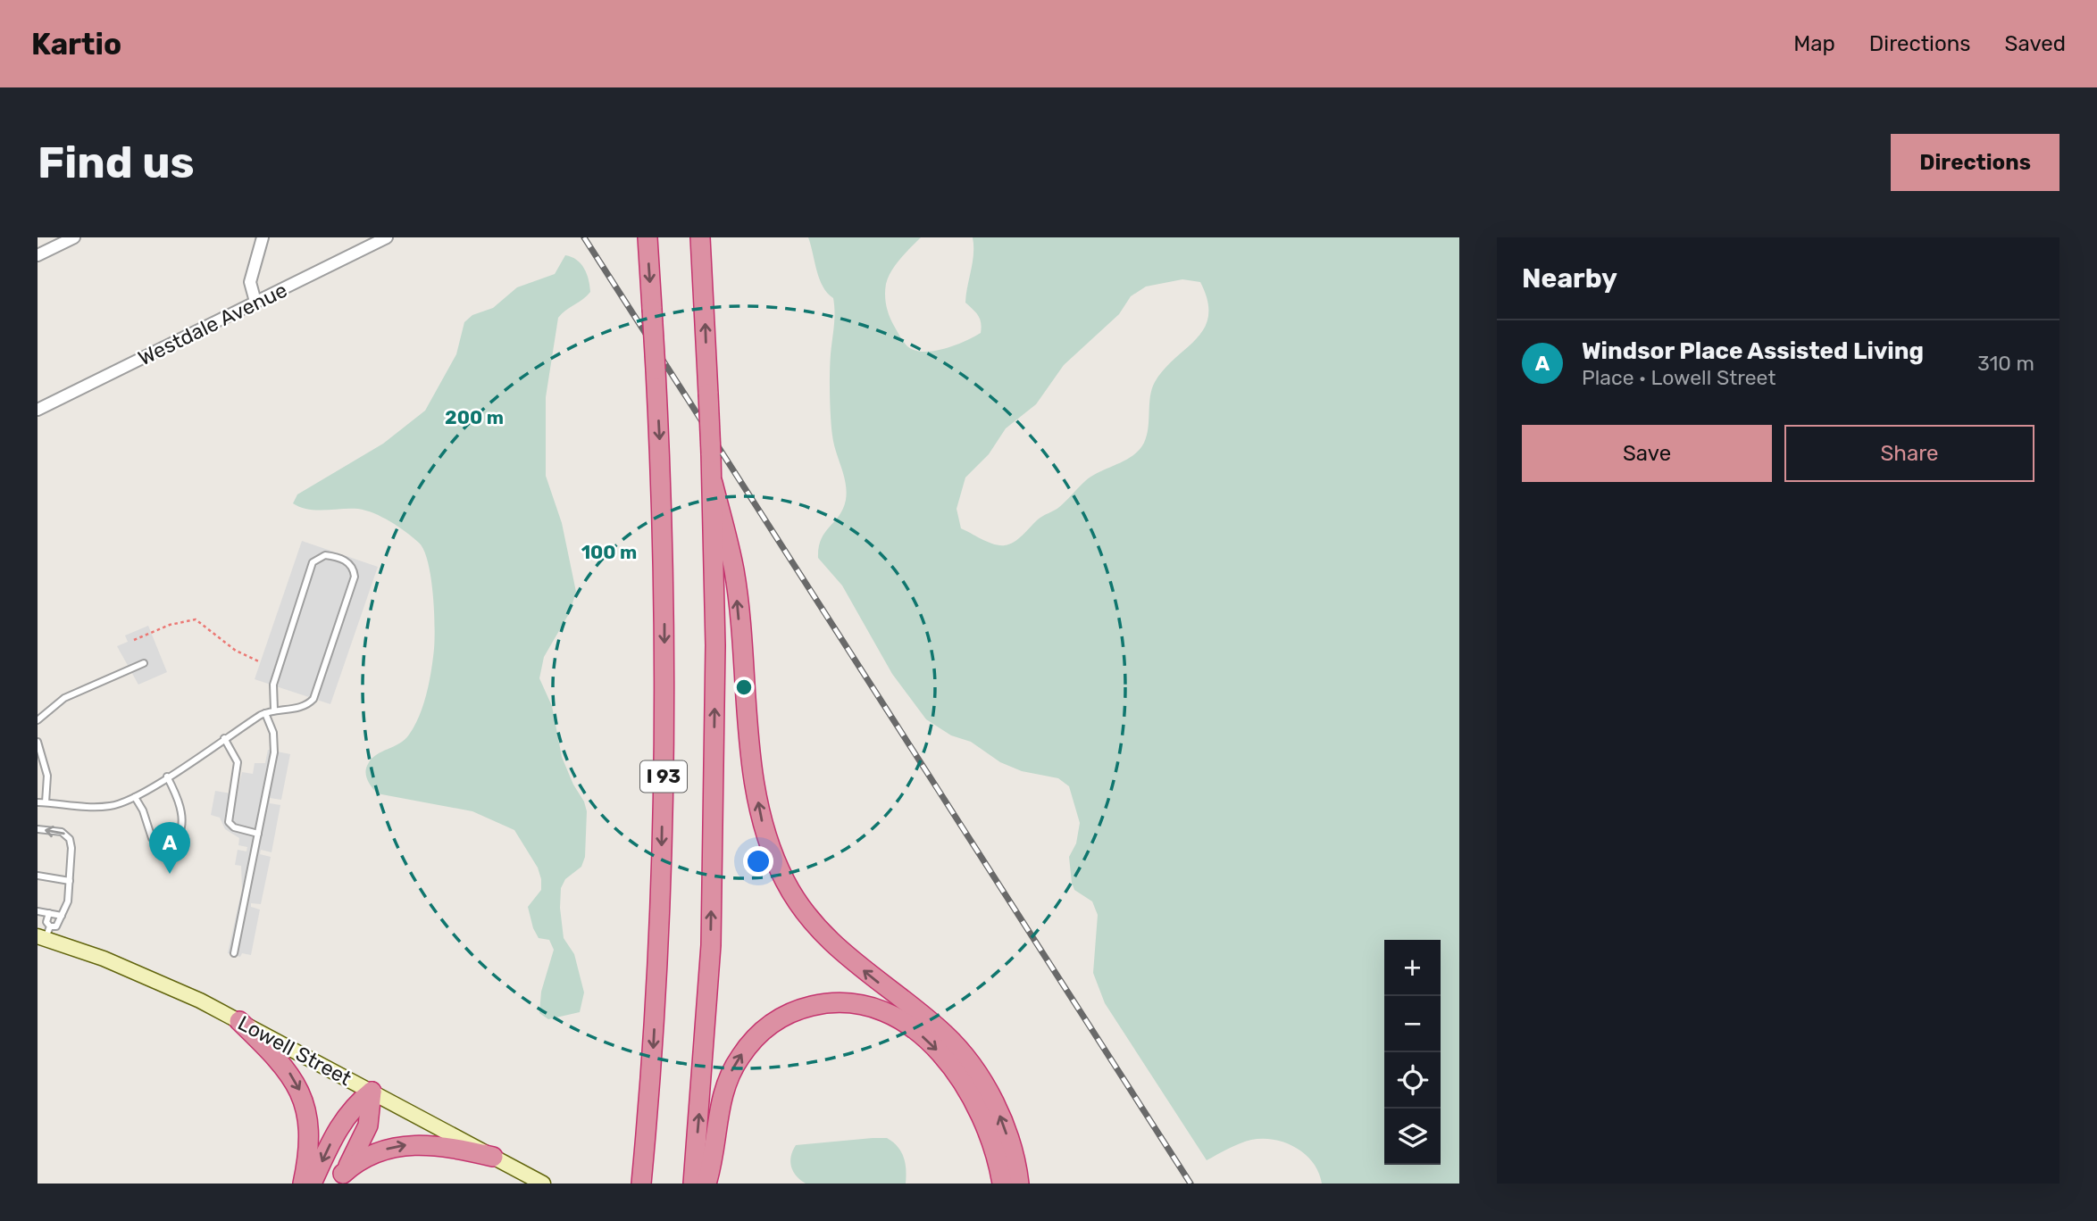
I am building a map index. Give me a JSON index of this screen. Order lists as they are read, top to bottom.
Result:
{
  "streets": {
    "highway": ["I 93"],
    "main road": ["Lowell Street"],
    "street": ["Westdale Avenue"]
  },
  "page": {
    "header": "Kartio",
    "nav": ["Map", "Directions", "Saved"],
    "buttons": [
      "Directions",
      ["Save", "Share"]
    ],
    "title": "Find us",
    "heading": "Nearby",
    "list": [
      {
        "mark": "A",
        "name": "Windsor Place Assisted Living",
        "note": "Place · Lowell Street",
        "value": "310 m"
      }
    ],
    "pins": "A",
    "map_buttons": ["+", "−"]
  },
  "rings": ["200 m", "100 m"]
}
